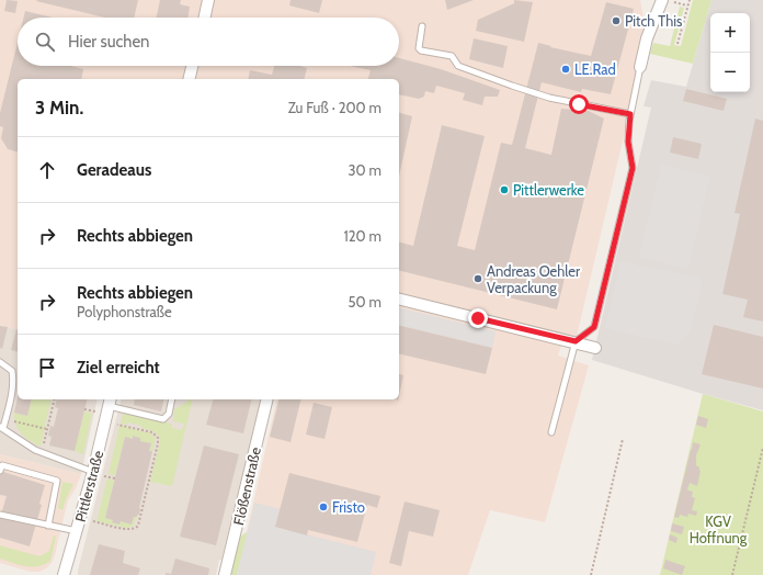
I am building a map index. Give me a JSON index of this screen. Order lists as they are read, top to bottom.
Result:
{
  "streets": {
    "street": ["Pittlerstraße", "Flößenstraße"]
  },
  "parks": ["KGV Hoffnung"],
  "places": [
    "Pitch This",
    "LE.Rad",
    "Pittlerwerke",
    "Andreas Oehler Verpackung",
    "Fristo"
  ],
  "page": {
    "map_buttons": ["+", "−"],
    "search": "Hier suchen",
    "heading": ["3 Min.", "Zu Fuß · 200 m"],
    "list": [
      ["Geradeaus", "30 m"],
      ["Rechts abbiegen", "120 m"],
      ["Rechts abbiegen", "Polyphonstraße", "50 m"],
      "Ziel erreicht"
    ]
  }
}
